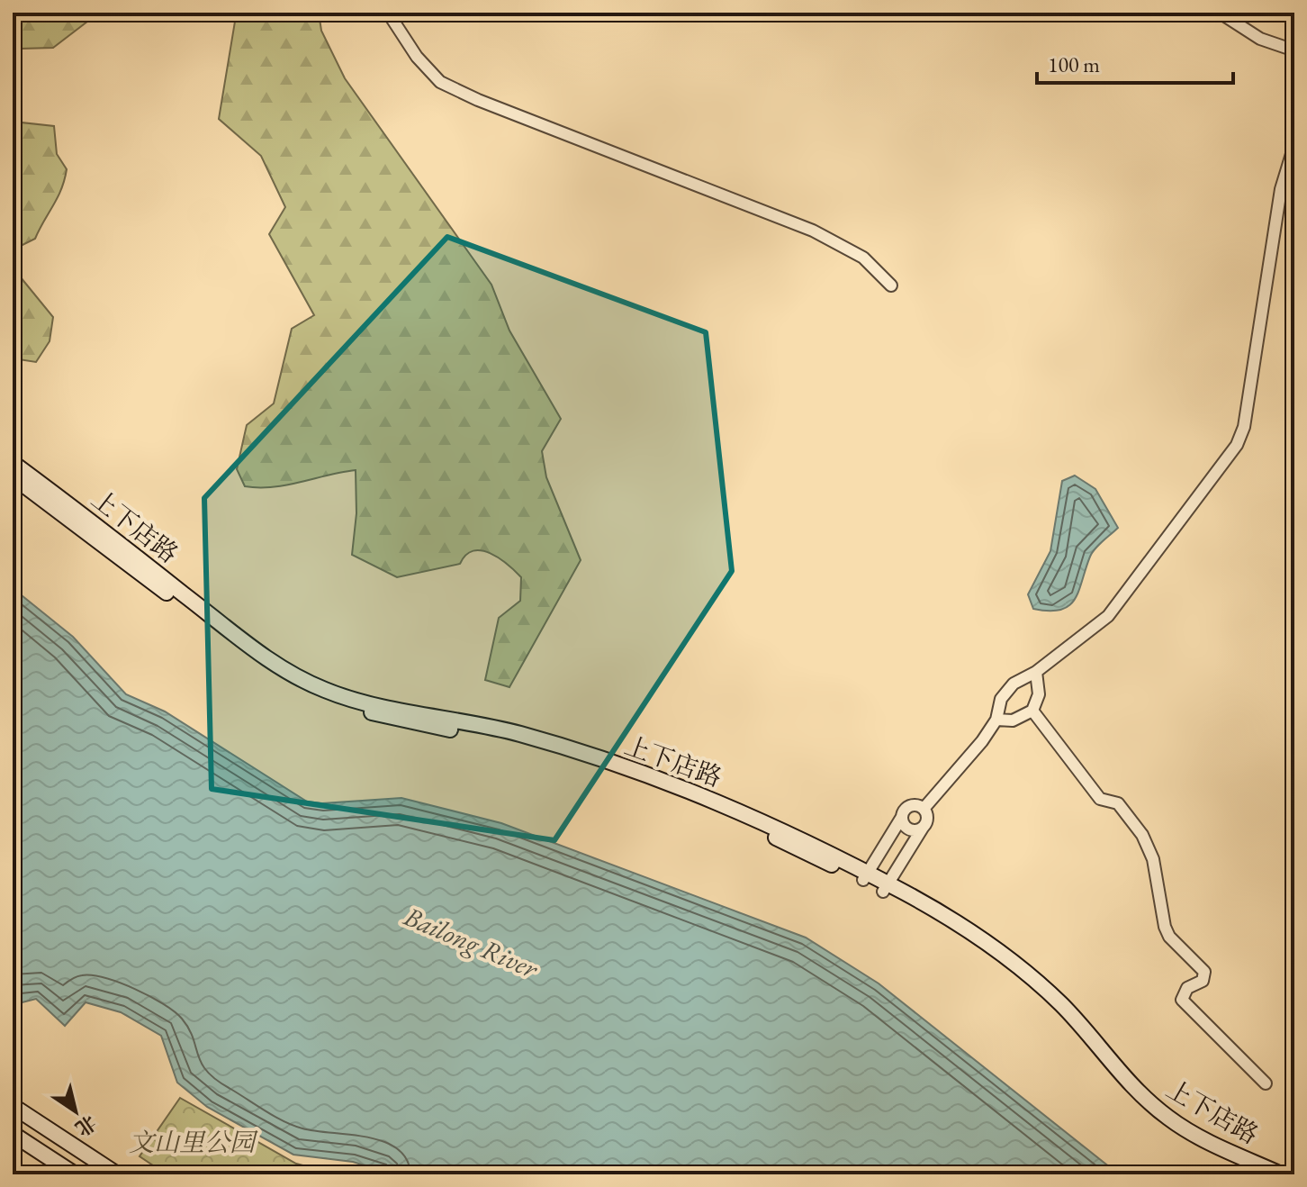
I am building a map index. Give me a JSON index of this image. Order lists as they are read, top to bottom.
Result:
{
  "streets": {
    "main road": ["上下店路"]
  },
  "water": ["Bailong River"],
  "parks": ["文山里公园"],
  "scale_bar": "100 m",
  "north": "bottom right"
}
